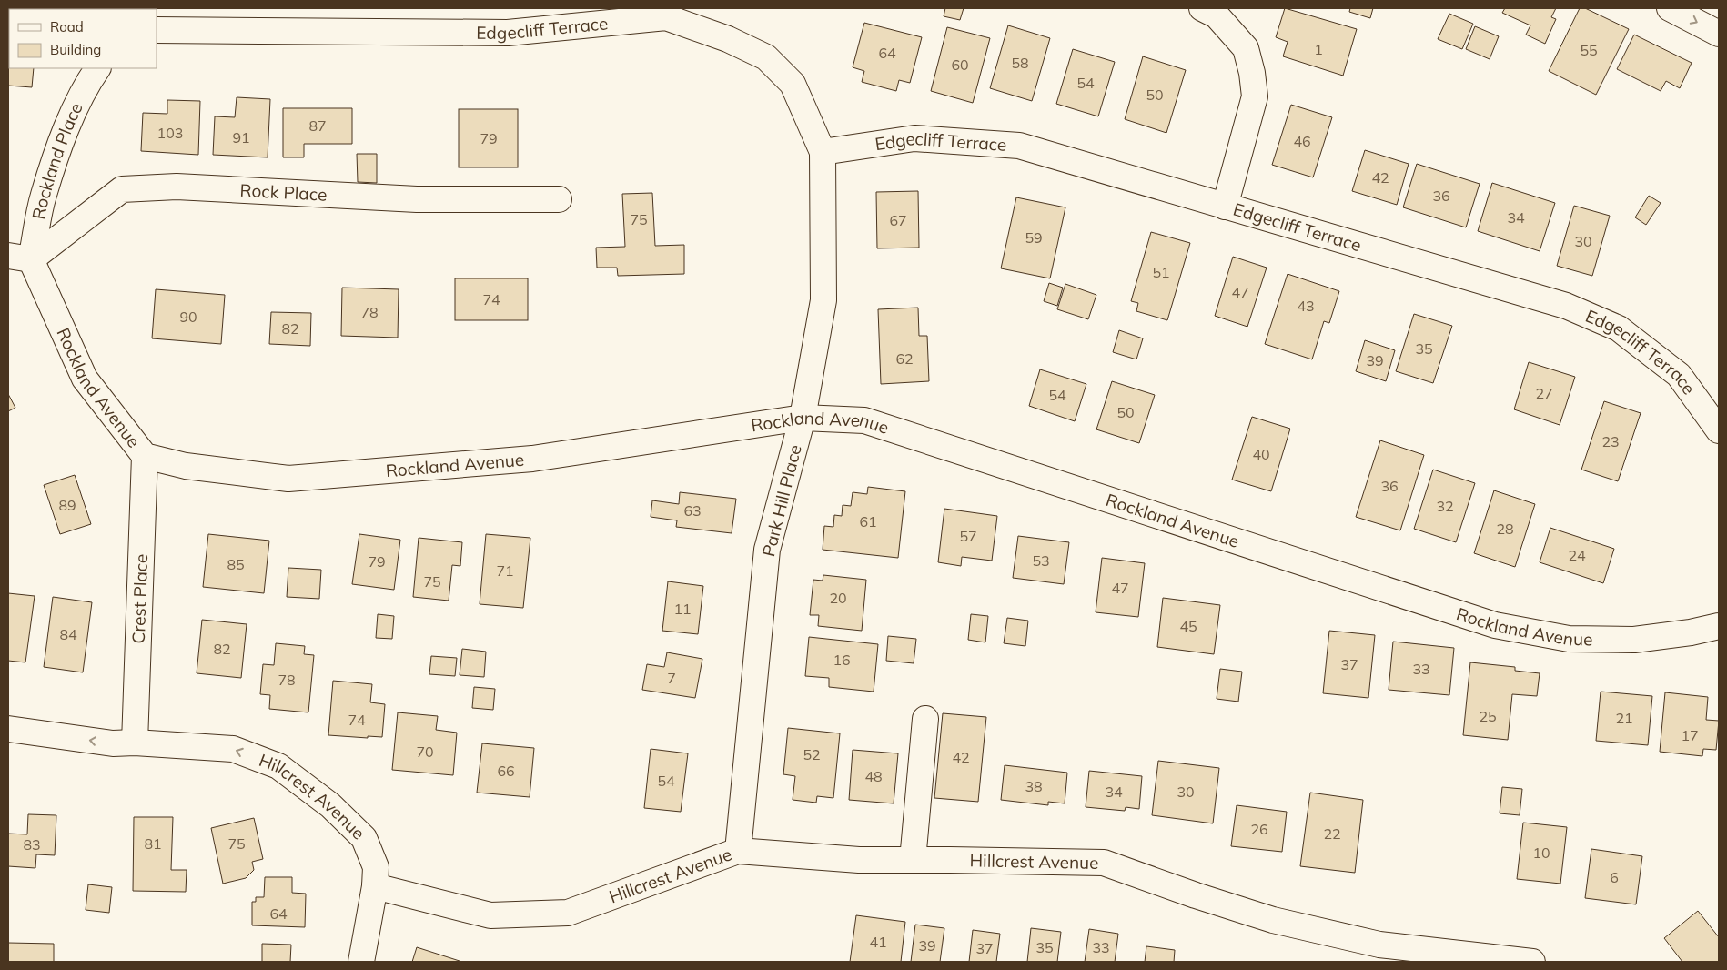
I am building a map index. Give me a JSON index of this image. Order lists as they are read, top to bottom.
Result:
{
  "streets": {
    "street": [
      "Edgecliff Terrace",
      "Rockland Place",
      "Rock Place",
      "Rockland Avenue",
      "Park Hill Place",
      "Crest Place",
      "Hillcrest Avenue"
    ]
  },
  "crossings": [
    ["Edgecliff Terrace", "Park Hill Place"],
    ["Rockland Place", "Rock Place"],
    ["Rockland Place", "Rockland Avenue"],
    ["Rock Place", "Rockland Avenue"],
    ["Rockland Avenue", "Park Hill Place"],
    ["Rockland Avenue", "Crest Place"],
    ["Park Hill Place", "Hillcrest Avenue"],
    ["Crest Place", "Hillcrest Avenue"]
  ],
  "house_numbers": [
    "1",
    "55",
    "64",
    "58",
    "60",
    "54",
    "50",
    "87",
    "103",
    "91",
    "79",
    "46",
    "42",
    "36",
    "34",
    "75",
    "67",
    "59",
    "30",
    "51",
    "47",
    "74",
    "43",
    "78",
    "90",
    "82",
    "35",
    "62",
    "39",
    "27",
    "54",
    "50",
    "23",
    "40",
    "36",
    "89",
    "32",
    "63",
    "61",
    "28",
    "57",
    "24",
    "53",
    "79",
    "85",
    "71",
    "75",
    "47",
    "20",
    "11",
    "45",
    "84",
    "82",
    "16",
    "37",
    "33",
    "7",
    "78",
    "25",
    "21",
    "74",
    "17",
    "70",
    "52",
    "42",
    "66",
    "48",
    "54",
    "38",
    "34",
    "30",
    "26",
    "22",
    "81",
    "75",
    "83",
    "10",
    "6",
    "64",
    "41",
    "39",
    "35",
    "33",
    "37"
  ],
  "legend": ["Road", "Building"]
}
